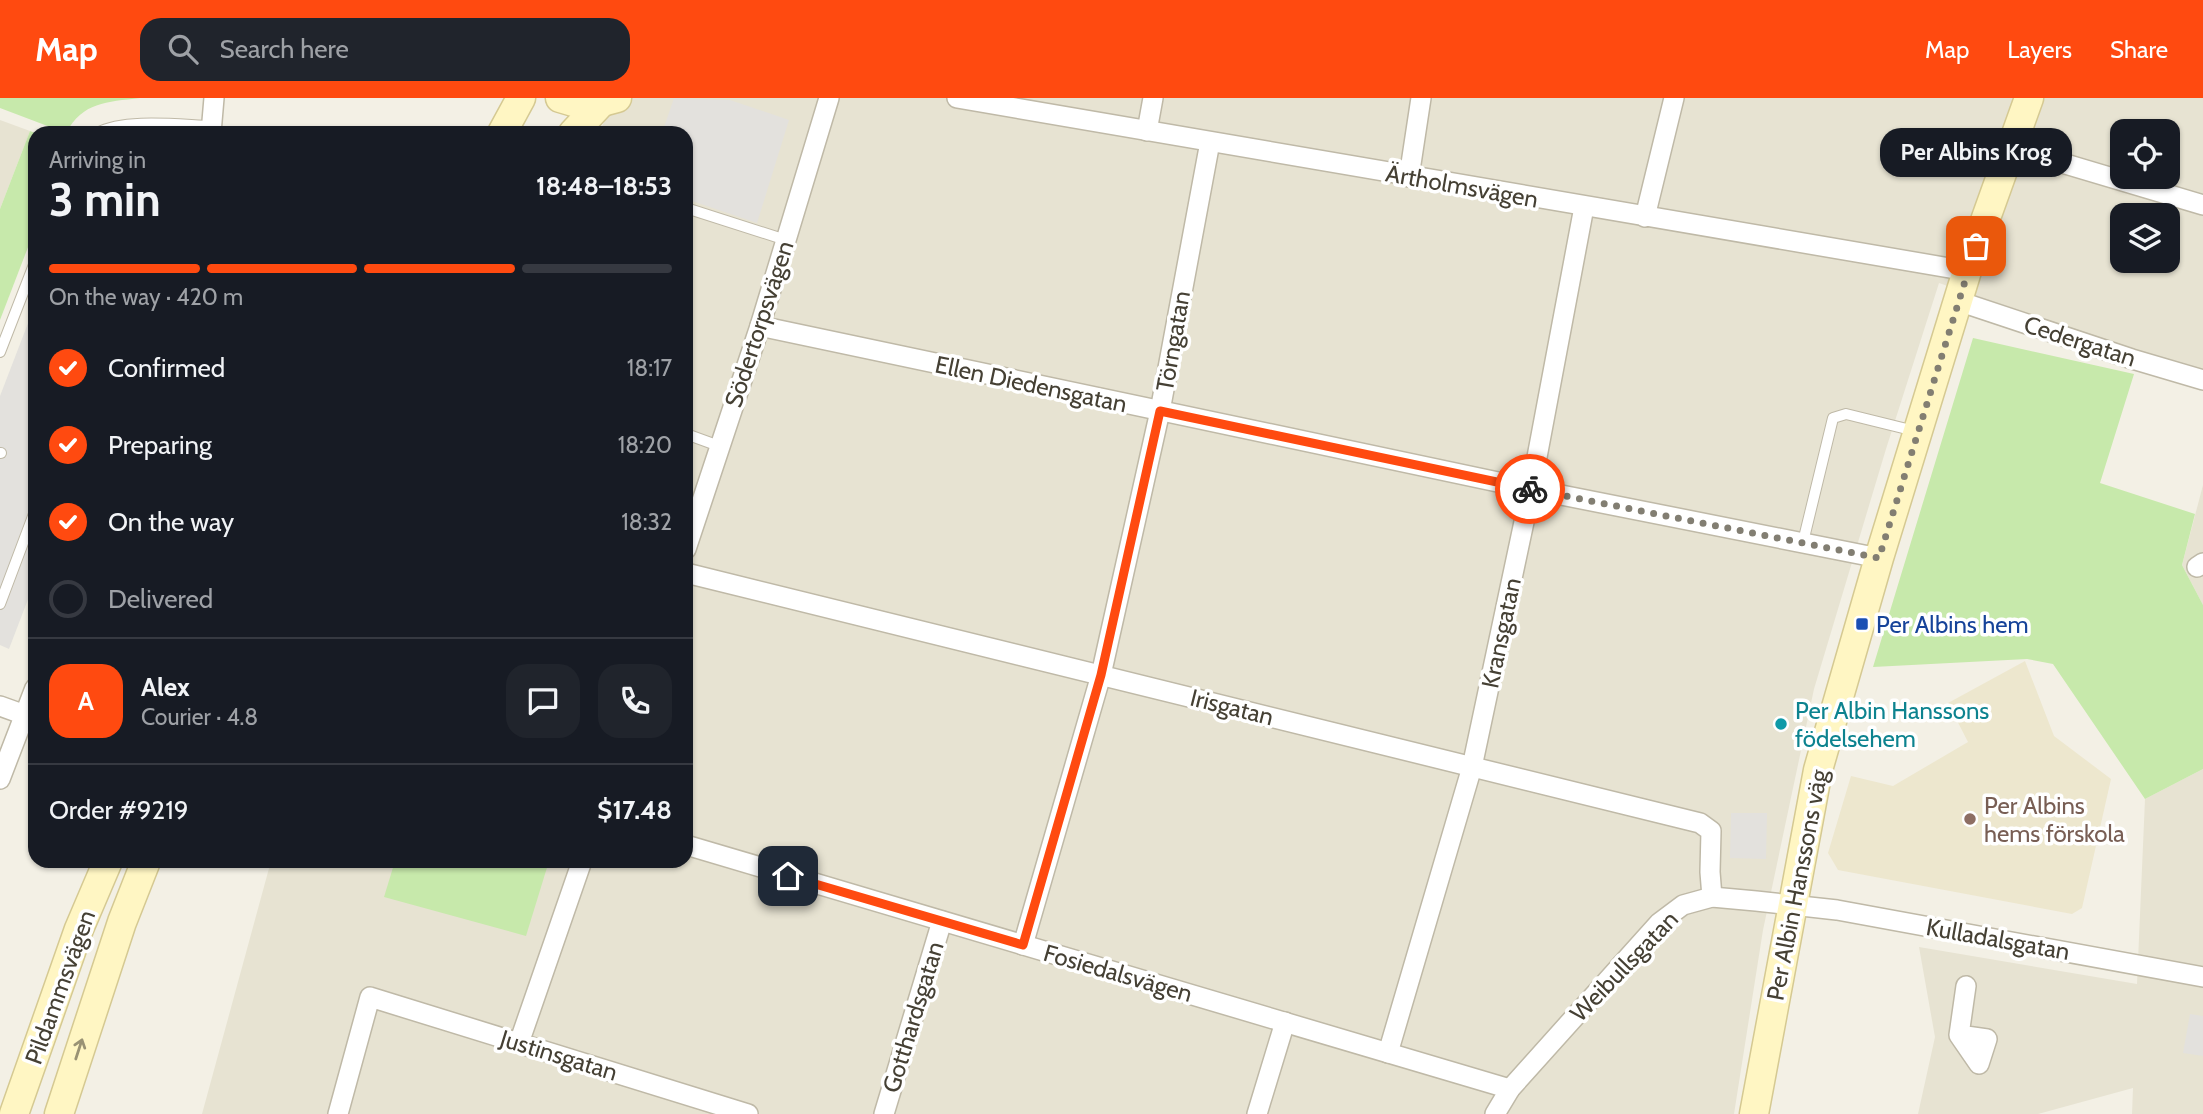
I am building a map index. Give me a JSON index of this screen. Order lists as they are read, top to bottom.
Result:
{
  "streets": {
    "street": [
      "Ärtholmsvägen",
      "Södertorpsvägen",
      "Törngatan",
      "Cedergatan",
      "Ellen Diedensgatan",
      "Kransgatan",
      "Irisgatan",
      "Per Albin Hanssons väg",
      "Kulladalsgatan",
      "Weibullsgatan",
      "Fosiedalsvägen",
      "Pildammsvägen",
      "Gotthardsgatan",
      "Justinsgatan"
    ]
  },
  "crossings": [
    ["Ärtholmsvägen", "Törngatan"],
    ["Ärtholmsvägen", "Kransgatan"],
    ["Ärtholmsvägen", "Per Albin Hanssons väg"],
    ["Södertorpsvägen", "Ellen Diedensgatan"],
    ["Törngatan", "Ellen Diedensgatan"],
    ["Törngatan", "Irisgatan"],
    ["Törngatan", "Fosiedalsvägen"],
    ["Cedergatan", "Per Albin Hanssons väg"],
    ["Ellen Diedensgatan", "Kransgatan"],
    ["Ellen Diedensgatan", "Per Albin Hanssons väg"],
    ["Kransgatan", "Irisgatan"],
    ["Kransgatan", "Fosiedalsvägen"],
    ["Irisgatan", "Weibullsgatan"],
    ["Per Albin Hanssons väg", "Kulladalsgatan"],
    ["Per Albin Hanssons väg", "Weibullsgatan"],
    ["Kulladalsgatan", "Weibullsgatan"],
    ["Weibullsgatan", "Fosiedalsvägen"],
    ["Fosiedalsvägen", "Gotthardsgatan"]
  ],
  "places": {
    "other": ["Per Albins Krog", "Per Albin Hanssons födelsehem", "Per Albins hems förskola"],
    "transit": ["Per Albins hem"]
  },
  "page": {
    "header": "Map",
    "search": "Search here",
    "nav": ["Map", "Layers", "Share"],
    "heading": ["3 min", "Arriving in", "18:48–18:53"],
    "panel": [
      "Alex",
      "Courier · 4.8",
      "Order #9219",
      "$17.48"
    ],
    "bubble": "Per Albins Krog",
    "bar": "On the way · 420 m",
    "list": [
      ["Confirmed", "18:17"],
      ["Preparing", "18:20"],
      ["On the way", "18:32"],
      "Delivered"
    ],
    "round": "A"
  }
}
